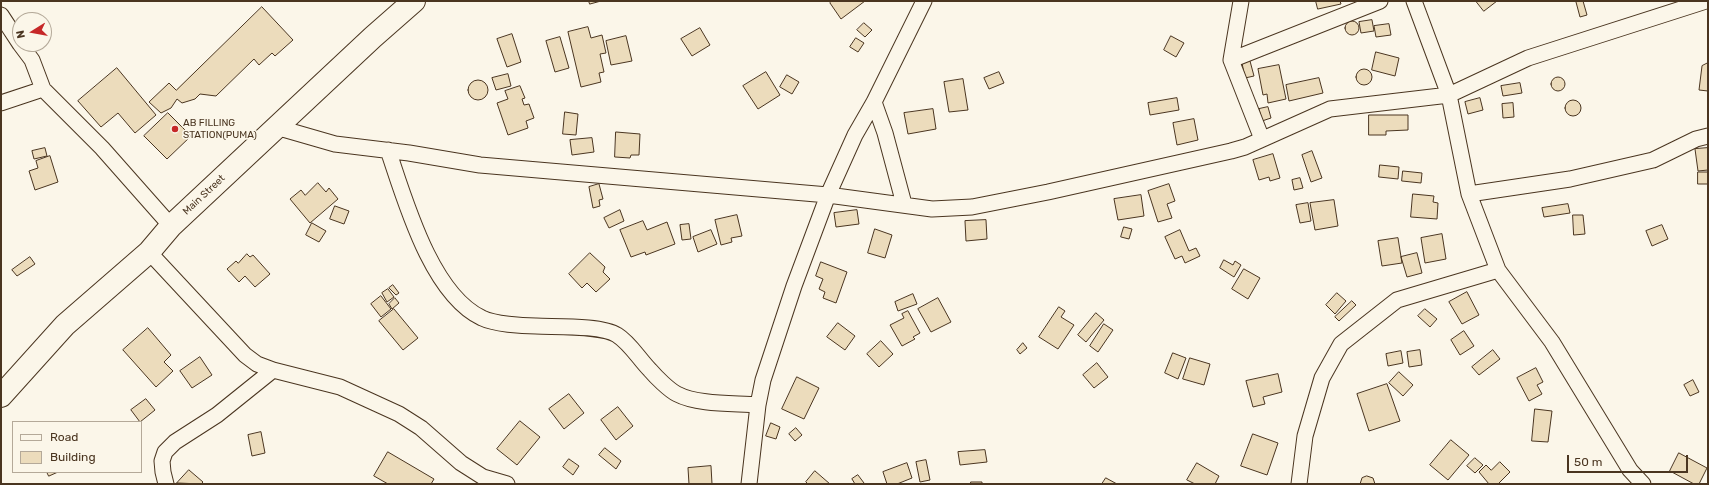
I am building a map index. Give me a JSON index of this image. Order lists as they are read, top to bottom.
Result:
{
  "streets": {
    "highway": ["Main Street"]
  },
  "places": ["AB FILLING STATION(PUMA)"],
  "legend": ["Road", "Building"],
  "scale_bar": "50 m",
  "north": "left"
}
